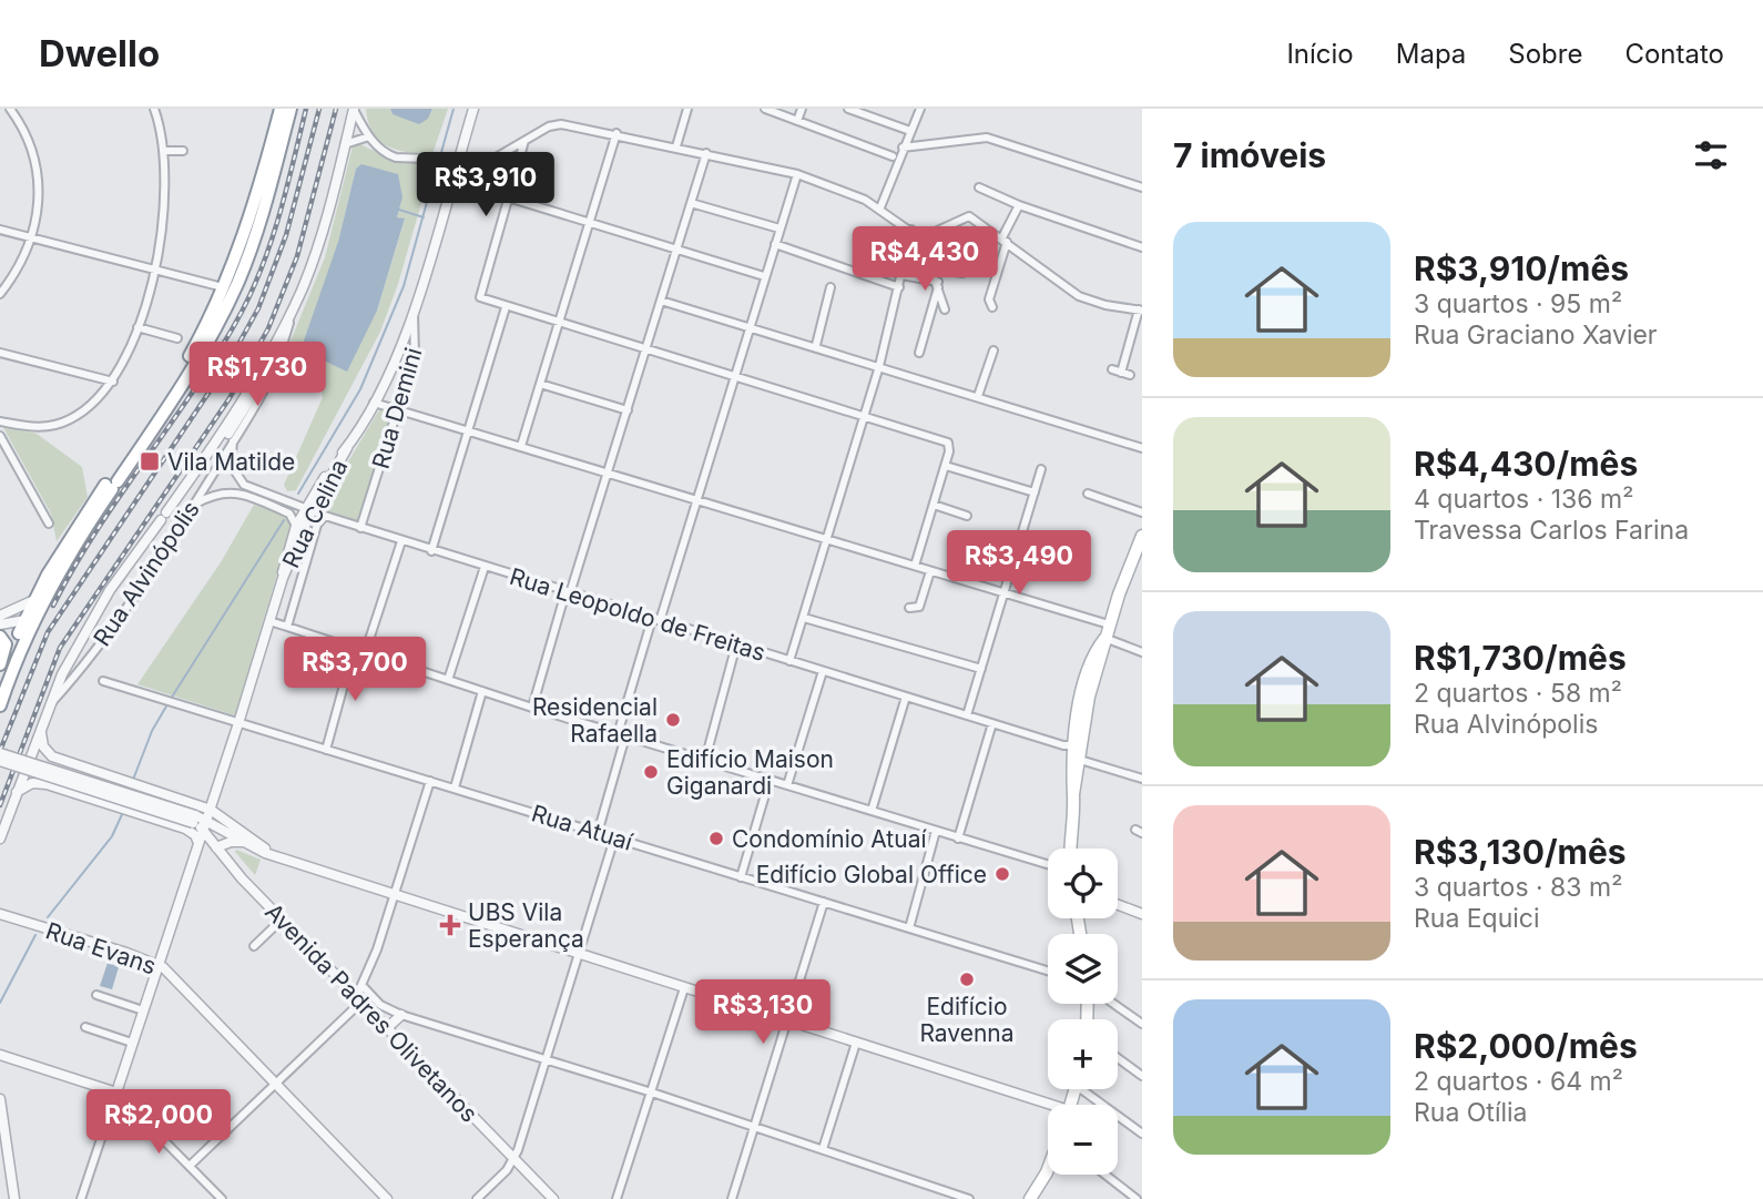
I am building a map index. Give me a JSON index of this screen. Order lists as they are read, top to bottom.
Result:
{
  "streets": {
    "street": [
      "Rua Demini",
      "Rua Celina",
      "Rua Alvinópolis",
      "Rua Leopoldo de Freitas",
      "Rua Atuaí",
      "Rua Evans",
      "Avenida Padres Olivetanos"
    ]
  },
  "crossings": [
    ["Rua Demini", "Rua Celina"],
    ["Rua Demini", "Rua Leopoldo de Freitas"],
    ["Rua Celina", "Rua Leopoldo de Freitas"],
    ["Rua Celina", "Rua Atuaí"],
    ["Rua Celina", "Rua Evans"],
    ["Rua Celina", "Avenida Padres Olivetanos"],
    ["Rua Alvinópolis", "Rua Leopoldo de Freitas"]
  ],
  "places": {
    "transit": ["Vila Matilde"],
    "other": [
      "Residencial Rafaella",
      "Edifício Maison Giganardi",
      "Condomínio Atuaí",
      "Edifício Global Office",
      "Edifício Ravenna"
    ],
    "health": ["UBS Vila Esperança"]
  },
  "page": {
    "header": "Dwello",
    "nav": [
      "Início",
      "Mapa",
      "Sobre",
      "Contato"
    ],
    "heading": "7 imóveis",
    "price": [
      "R$3,910",
      "R$4,430",
      "R$1,730",
      "R$3,490",
      "R$3,700",
      "R$3,130",
      "R$2,000"
    ],
    "list": [
      {
        "name": "R$3,910/mês",
        "note": "3 quartos · 95 m² · Rua Graciano Xavier"
      },
      {
        "name": "R$4,430/mês",
        "note": "4 quartos · 136 m² · Travessa Carlos Farina"
      },
      {
        "name": "R$1,730/mês",
        "note": "2 quartos · 58 m² · Rua Alvinópolis"
      },
      {
        "name": "R$3,130/mês",
        "note": "3 quartos · 83 m² · Rua Equici"
      },
      {
        "name": "R$2,000/mês",
        "note": "2 quartos · 64 m² · Rua Otília"
      }
    ],
    "map_buttons": ["+", "−"]
  }
}
